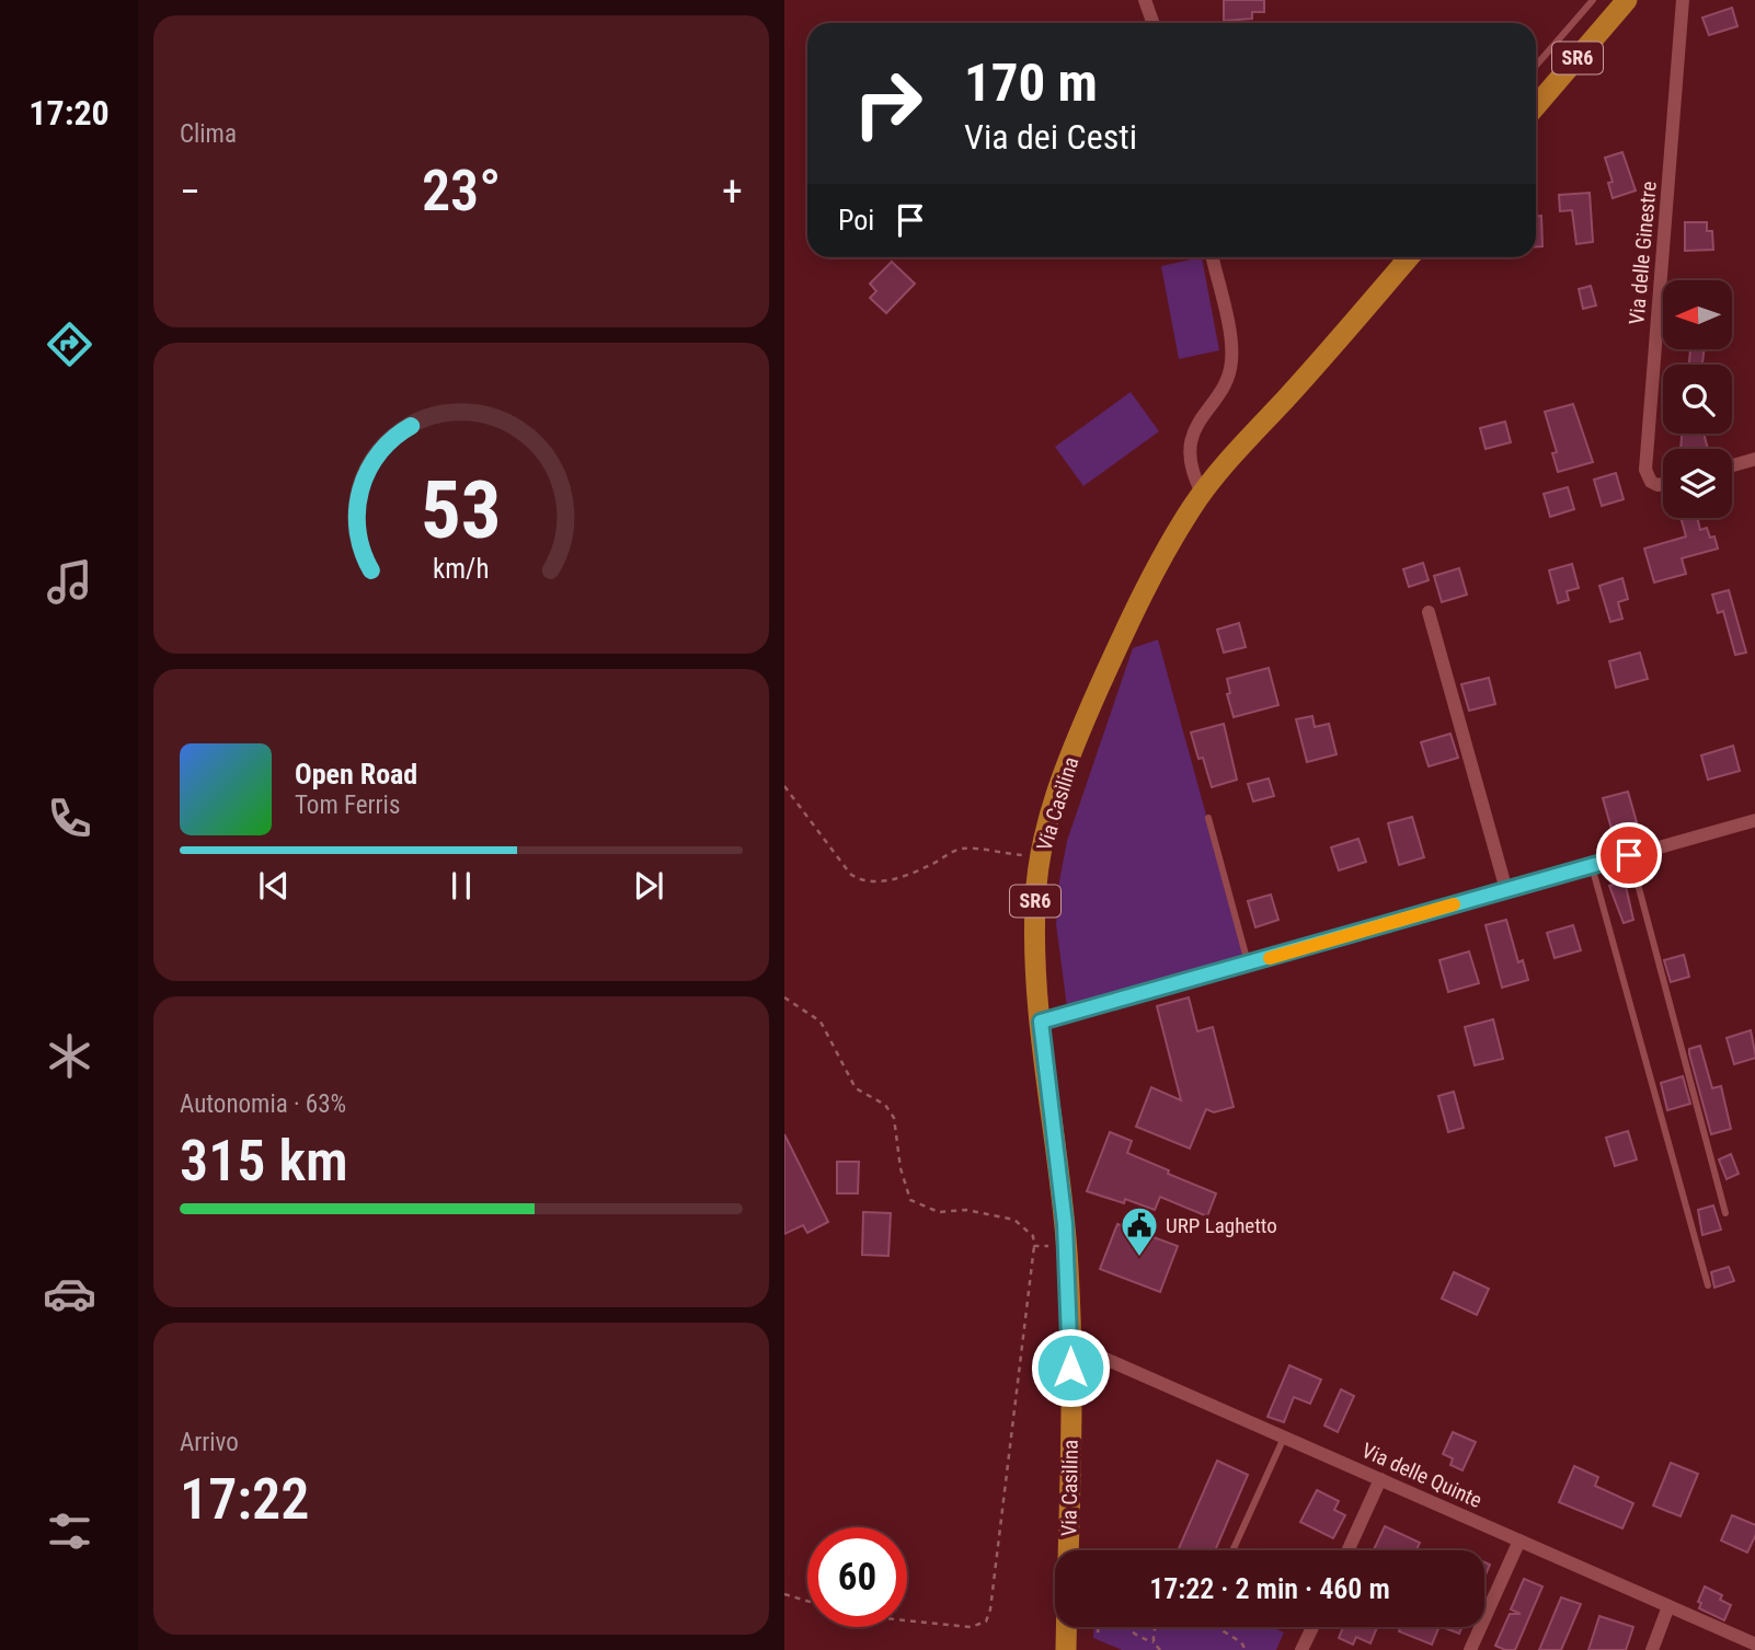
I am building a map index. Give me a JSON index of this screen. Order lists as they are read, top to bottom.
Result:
{
  "streets": {
    "main road": ["SR6", "Via Casilina"],
    "street": ["Via delle Ginestre", "Via delle Quinte"]
  },
  "crossings": [
    ["Via Casilina", "Via delle Quinte"]
  ],
  "places": {
    "public building": ["URP Laghetto"]
  },
  "north": "left",
  "page": {
    "tabs": "17:20",
    "tile": [
      "Clima",
      ["Autonomia · 63%", "315 km"],
      ["Arrivo", "17:22"]
    ],
    "turn": ["170 m", "Via dei Cesti"],
    "heat": ["−", "23°", "+"],
    "then": "Poi",
    "song": ["Open Road", "Tom Ferris"],
    "limit": "60",
    "trip": "17:22 · 2 min · 460 m",
    "gauge": ["53", "km/h"]
  }
}
